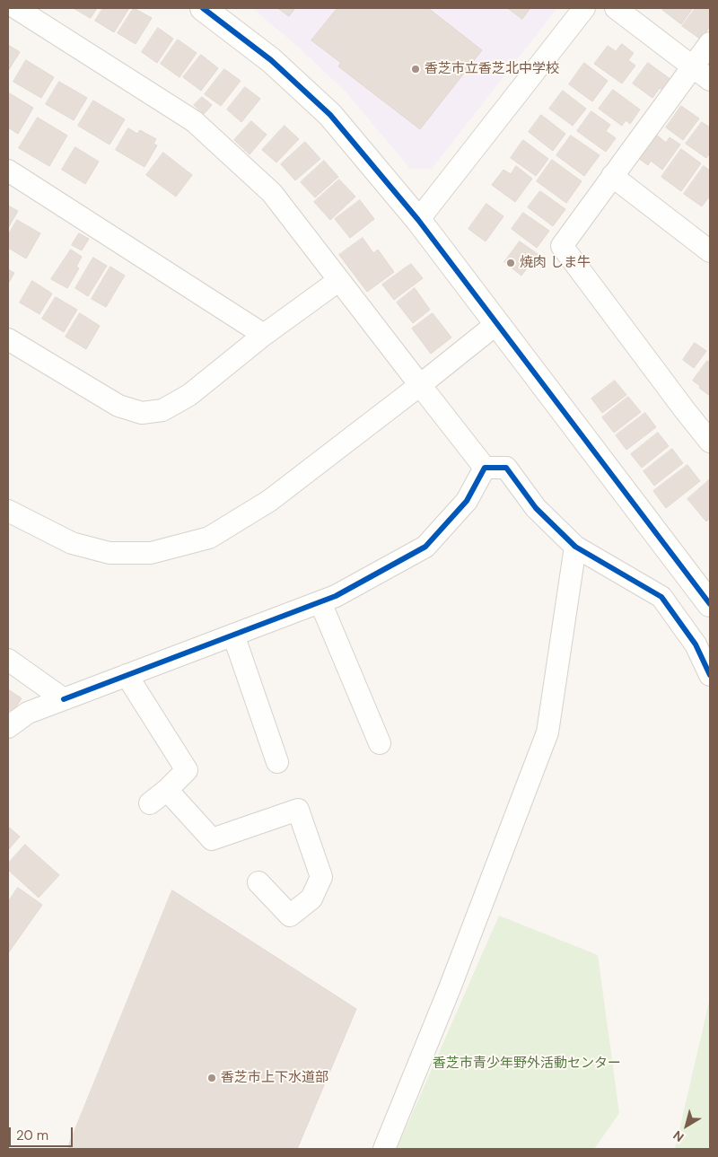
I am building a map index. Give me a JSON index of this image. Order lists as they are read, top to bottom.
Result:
{
  "parks": ["香芝市青少年野外活動センター"],
  "places": ["香芝市立香芝北中学校", "焼肉 しま牛", "香芝市上下水道部"],
  "scale_bar": "20 m",
  "north": "bottom left"
}
